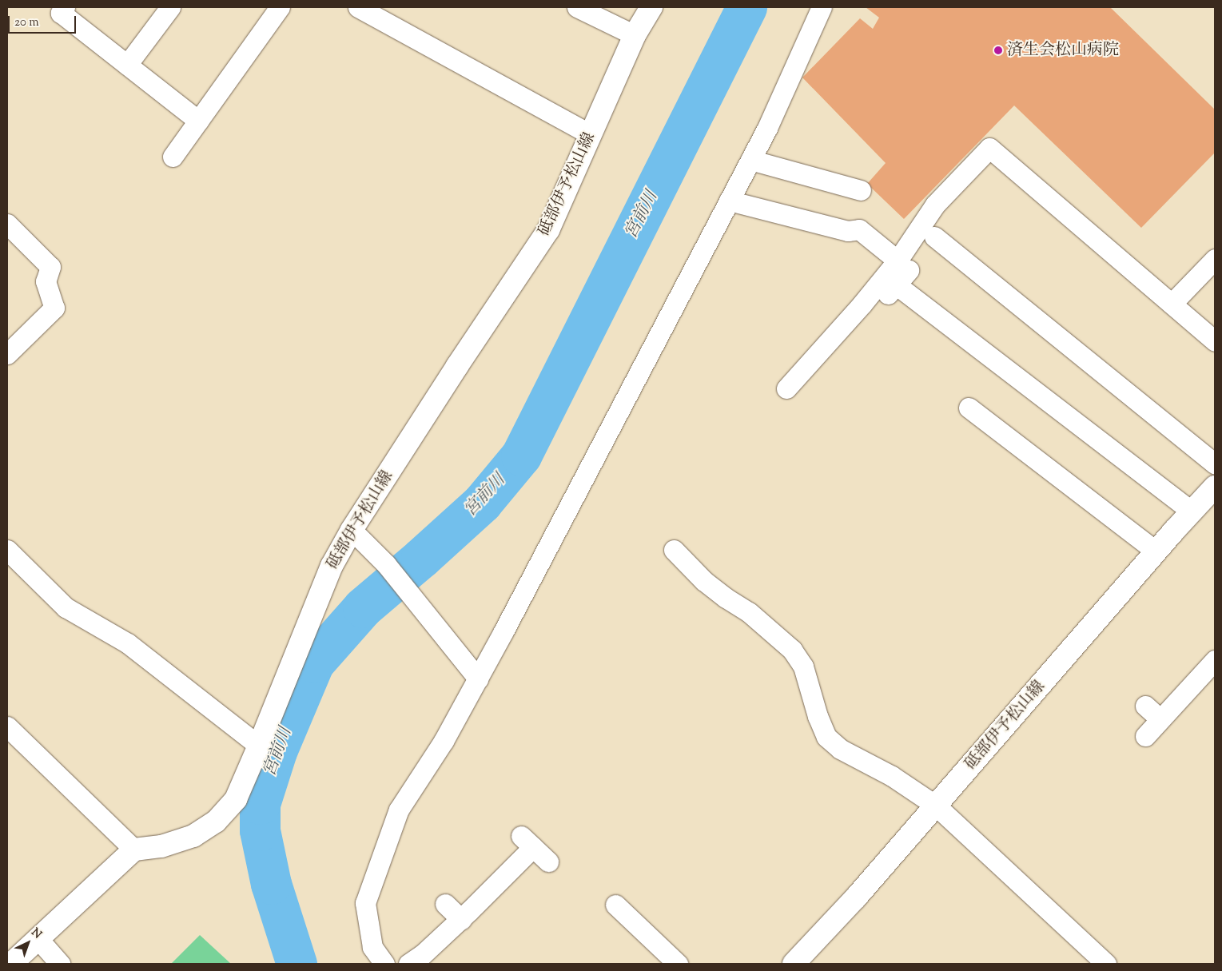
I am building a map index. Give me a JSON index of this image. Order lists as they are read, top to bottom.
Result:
{
  "streets": {
    "main road": ["砥部伊予松山線"]
  },
  "water": ["宮前川"],
  "places": ["済生会松山病院"],
  "scale_bar": "20 m",
  "north": "top right"
}
